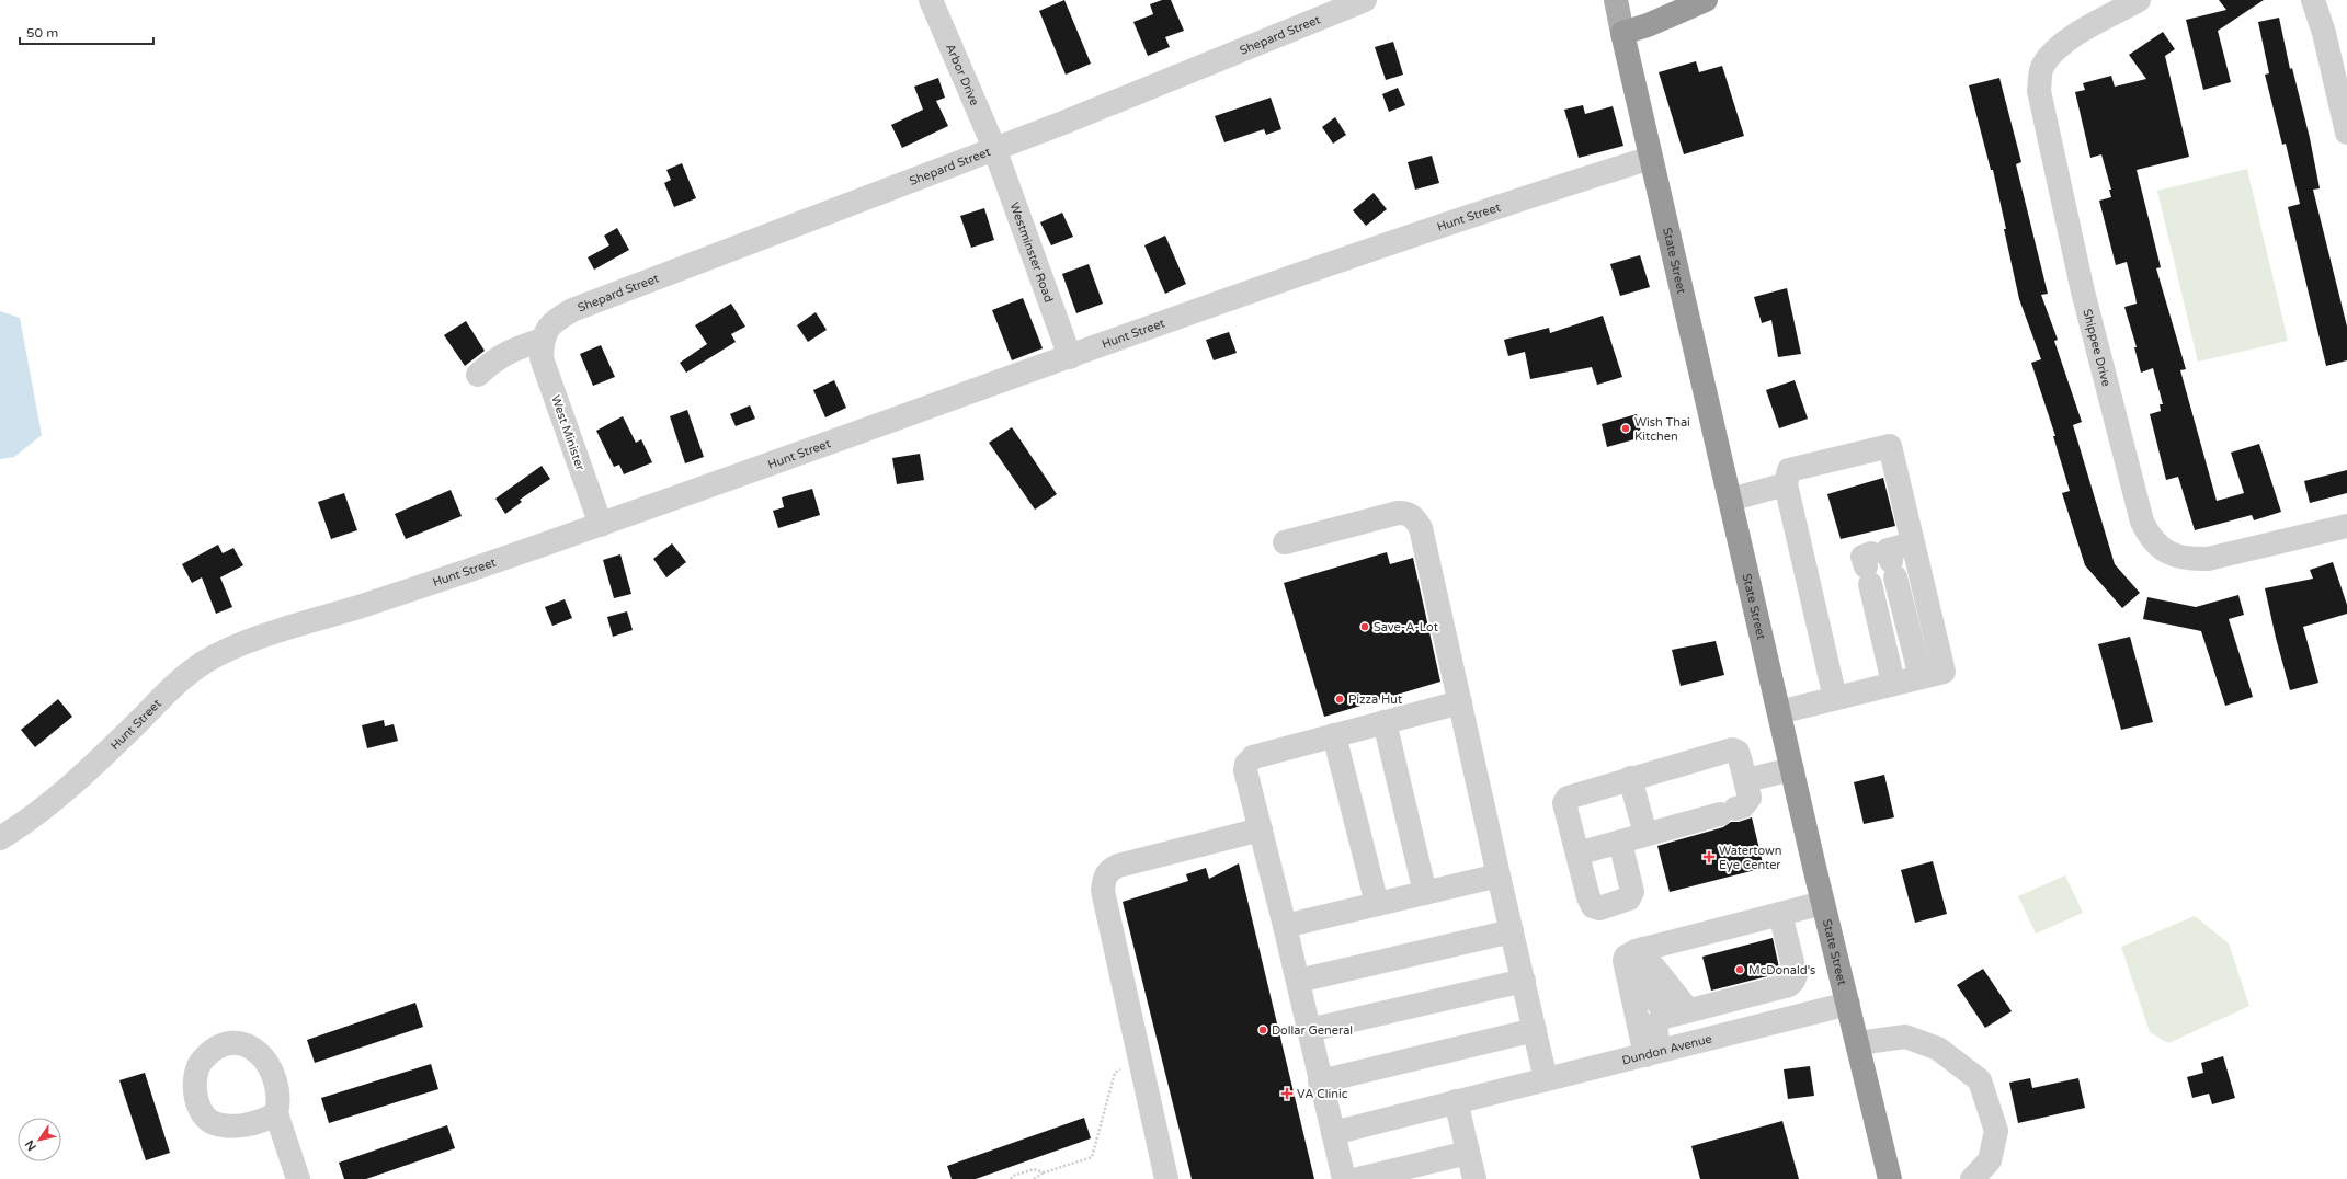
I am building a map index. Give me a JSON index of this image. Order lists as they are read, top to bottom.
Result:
{
  "streets": {
    "highway": ["State Street"],
    "street": [
      "Shepard Street",
      "Arbor Drive",
      "Hunt Street",
      "Westminster Road",
      "Shippee Drive",
      "West Minister",
      "Dundon Avenue"
    ]
  },
  "crossings": [
    ["Shepard Street", "Arbor Drive"],
    ["Shepard Street", "Westminster Road"],
    ["Shepard Street", "West Minister"],
    ["Arbor Drive", "Westminster Road"],
    ["Hunt Street", "Westminster Road"],
    ["Hunt Street", "State Street"],
    ["Hunt Street", "West Minister"],
    ["State Street", "Dundon Avenue"]
  ],
  "places": {
    "other": [
      "Wish Thai Kitchen",
      "Save-A-Lot",
      "Pizza Hut",
      "McDonald's",
      "Dollar General"
    ],
    "health": ["Watertown Eye Center", "VA Clinic"]
  },
  "scale_bar": "50 m",
  "north": "bottom left"
}
